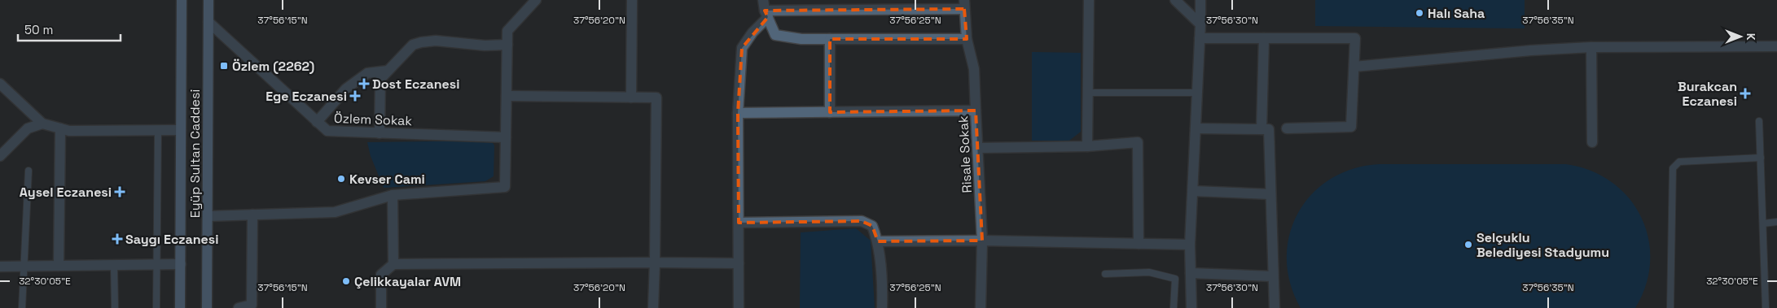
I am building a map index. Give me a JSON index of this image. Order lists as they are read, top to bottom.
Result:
{
  "streets": {
    "main road": ["Eyüp Sultan Caddesi"],
    "street": ["Özlem Sokak", "Risale Sokak"]
  },
  "crossings": [
    ["Özlem Sokak", "Eyüp Sultan Caddesi"]
  ],
  "places": {
    "other": [
      "Halı Saha",
      "Kevser Cami",
      "Selçuklu Belediyesi Stadyumu",
      "Çelikkayalar AVM"
    ],
    "transit": ["Özlem (2262)"],
    "health": [
      "Dost Eczanesi",
      "Burakcan Eczanesi",
      "Ege Eczanesi",
      "Aysel Eczanesi",
      "Saygı Eczanesi"
    ]
  },
  "scale_bar": "50 m",
  "north": "right",
  "coordinates": [
    "37°56'15\"N",
    "37°56'20\"N",
    "37°56'25\"N",
    "37°56'30\"N",
    "37°56'35\"N",
    "32°30'05\"E"
  ]
}
